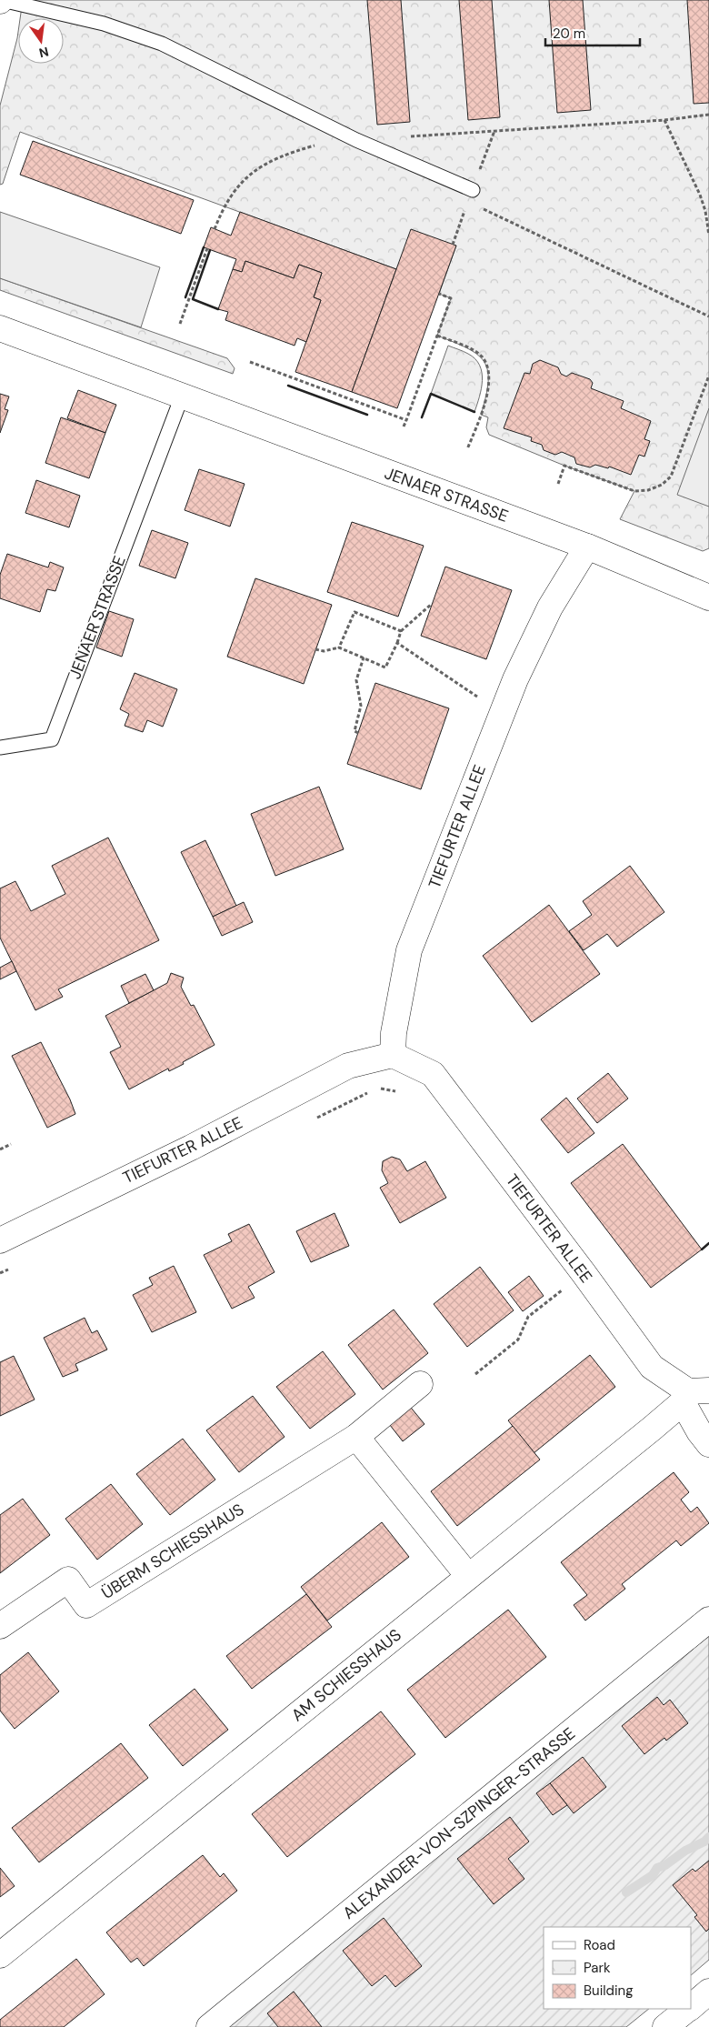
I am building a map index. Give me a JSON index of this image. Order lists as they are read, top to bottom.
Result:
{
  "streets": {
    "street": [
      "JENAER STRASSE",
      "TIEFURTER ALLEE",
      "ÜBERM SCHIESSHAUS",
      "AM SCHIESSHAUS",
      "ALEXANDER-VON-SZPINGER-STRASSE"
    ]
  },
  "crossings": [
    ["JENAER STRASSE", "TIEFURTER ALLEE"],
    ["TIEFURTER ALLEE", "AM SCHIESSHAUS"]
  ],
  "legend": ["Road", "Park", "Building"],
  "scale_bar": "20 m",
  "north": "bottom"
}
